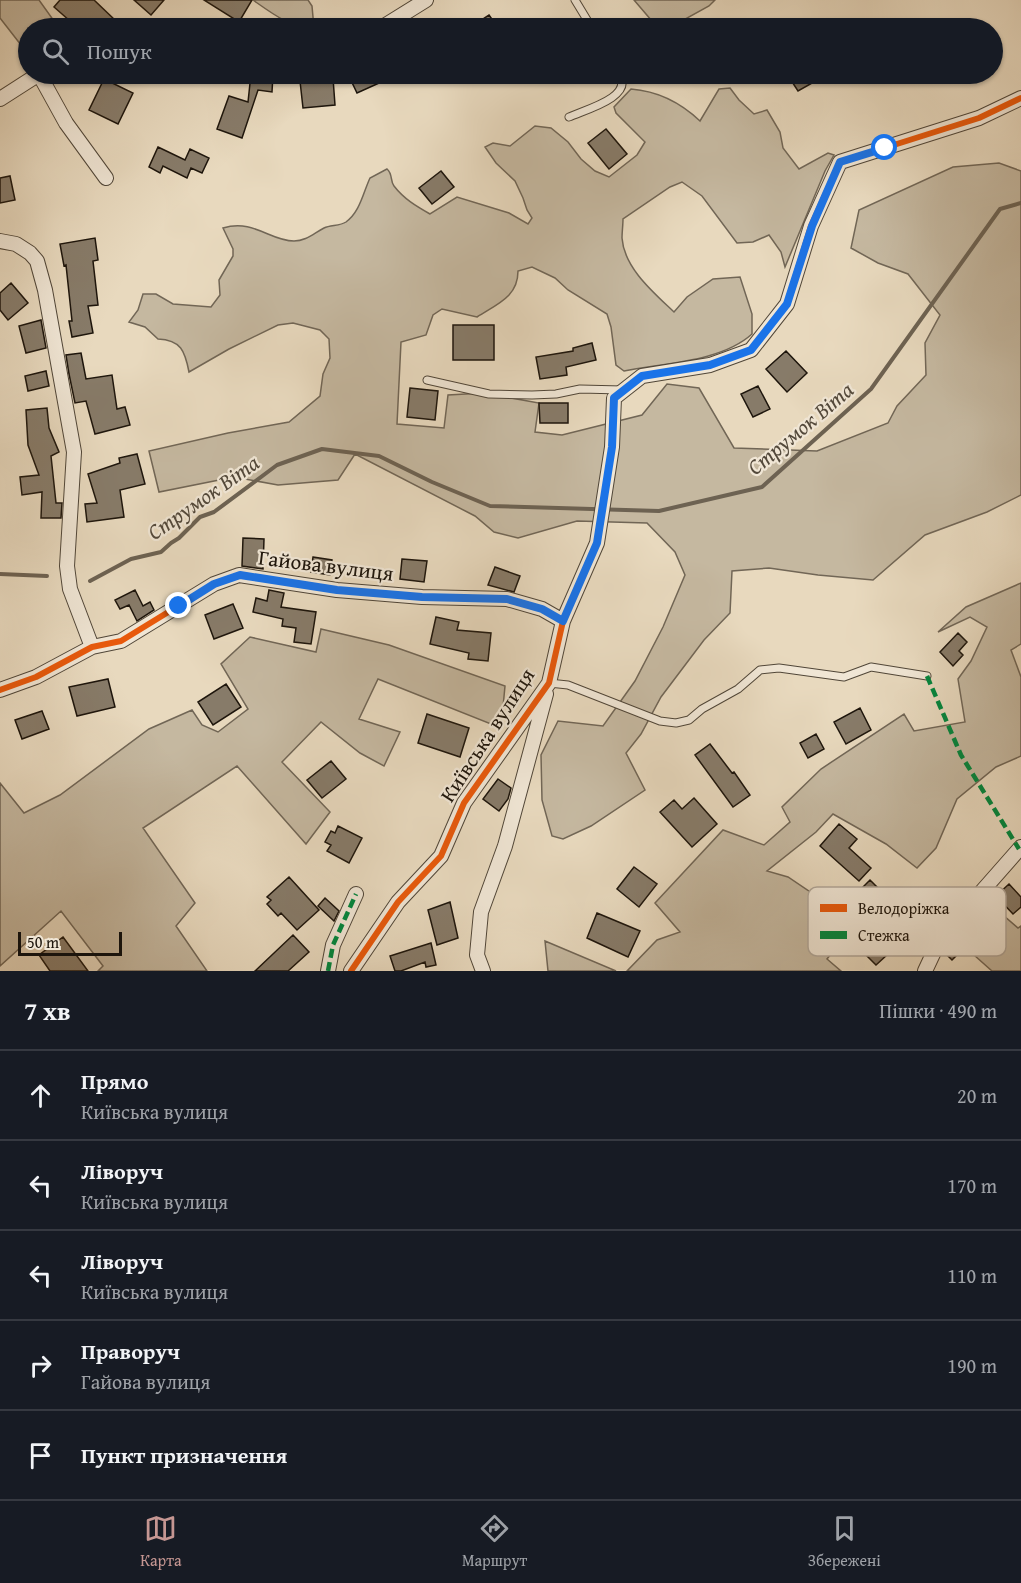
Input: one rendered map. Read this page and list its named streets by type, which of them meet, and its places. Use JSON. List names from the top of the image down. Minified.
{"streets":{"street":["Гайова вулиця","Київська вулиця"]},"crossings":[["Гайова вулиця","Київська вулиця"]],"water":["Струмок Віта"],"legend":["Велодоріжка","Стежка"],"scale_bar":"50 m","page":{"search":"Пошук","scale":"50 m","heading":["7 хв","Пішки · 490 m"],"list":[["Прямо","Київська вулиця","20 m"],["Ліворуч","Київська вулиця","170 m"],["Ліворуч","Київська вулиця","110 m"],["Праворуч","Гайова вулиця","190 m"],"Пункт призначення"],"nav":["Карта","Маршрут","Збережені"]}}
